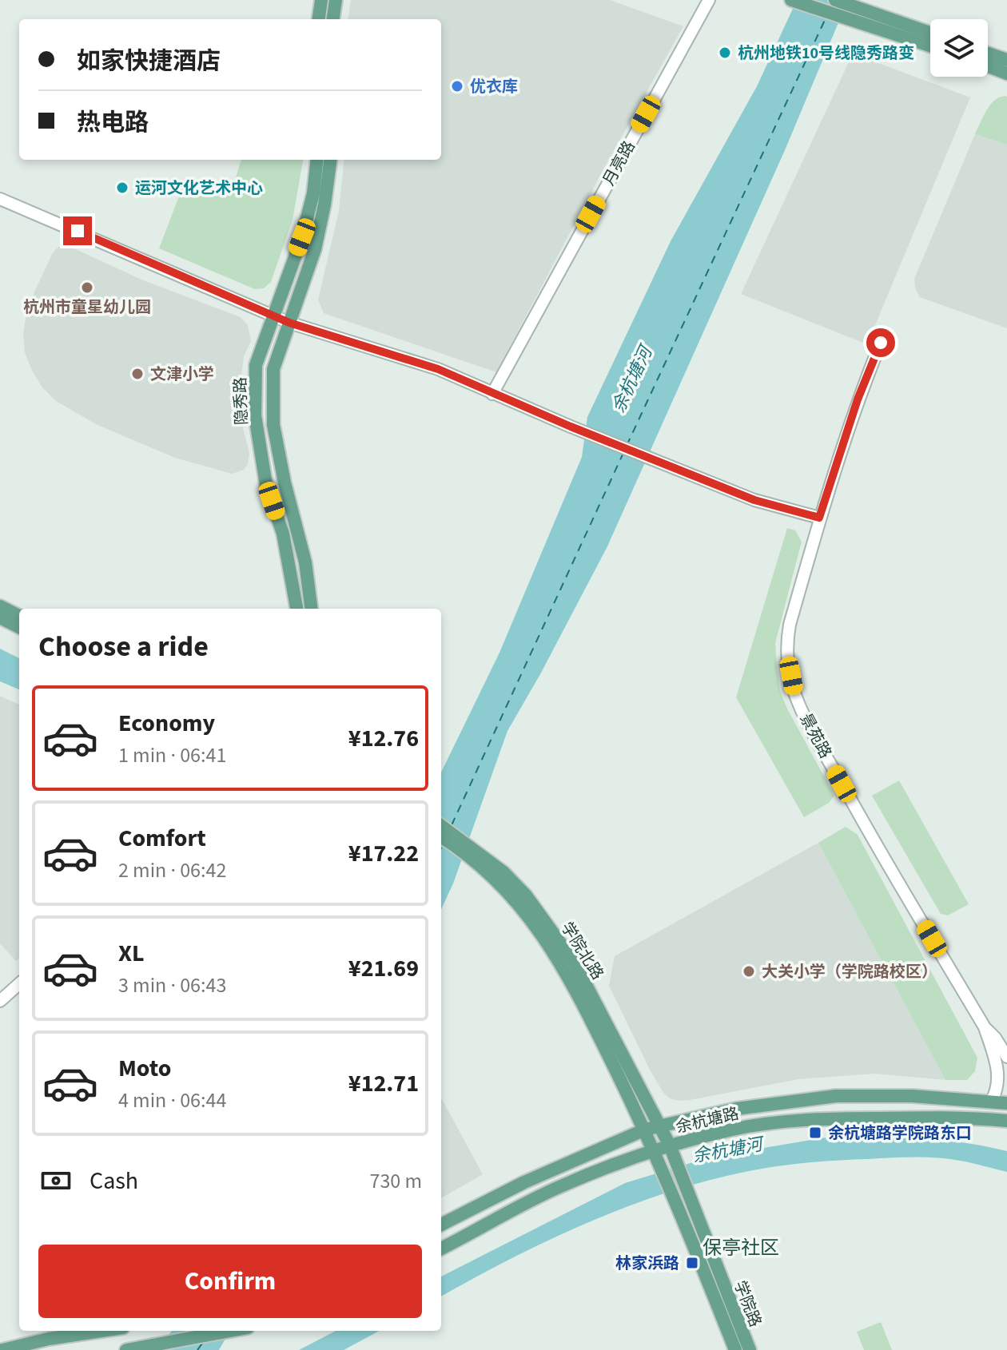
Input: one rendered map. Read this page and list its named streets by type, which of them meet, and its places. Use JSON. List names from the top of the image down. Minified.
{"streets":{"main road":["隐秀路","学院北路","余杭塘路","学院路"],"street":["月亮路","景苑路"]},"crossings":[["景苑路","余杭塘路"],["学院北路","余杭塘路"],["学院北路","学院路"],["余杭塘路","学院路"]],"districts":["保亭社区"],"water":["余杭塘河"],"places":{"other":["杭州地铁10号线隐秀路变","优衣库","运河文化艺术中心","杭州市童星幼儿园","文津小学","大关小学（学院路校区）"],"transit":["余杭塘路学院路东口","林家浜路"]},"page":{"banner":["如家快捷酒店","热电路"],"heading":"Choose a ride","list":[{"name":"Economy","note":"1 min · 06:41","value":"¥12.76"},{"name":"Comfort","note":"2 min · 06:42","value":"¥17.22"},{"name":"XL","note":"3 min · 06:43","value":"¥21.69"},{"name":"Moto","note":"4 min · 06:44","value":"¥12.71"}],"pay":["Cash","730 m"],"buttons":"Confirm"}}
